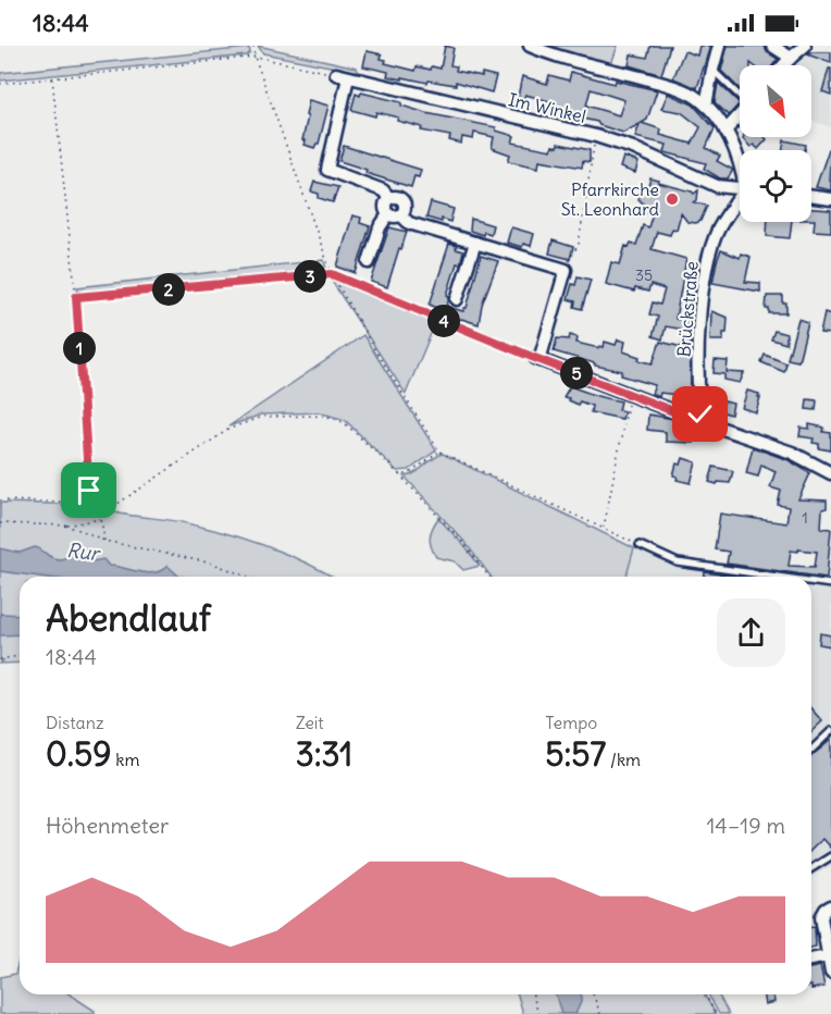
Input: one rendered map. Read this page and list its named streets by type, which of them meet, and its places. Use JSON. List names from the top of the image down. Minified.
{"streets":{"street":["Im Winkel","Brückstraße"]},"water":["Rur"],"places":["Pfarrkirche St. Leonhard"],"house_numbers":["35","1"],"north":"bottom right","page":{"status":"18:44","pins":["3","2","4","1","5"],"heading":["Abendlauf","18:44"],"stats":[["Distanz","0.59 km"],["Zeit","3:31"],["Tempo","5:57 /km"]],"chart":["Höhenmeter","14–19 m"]}}
